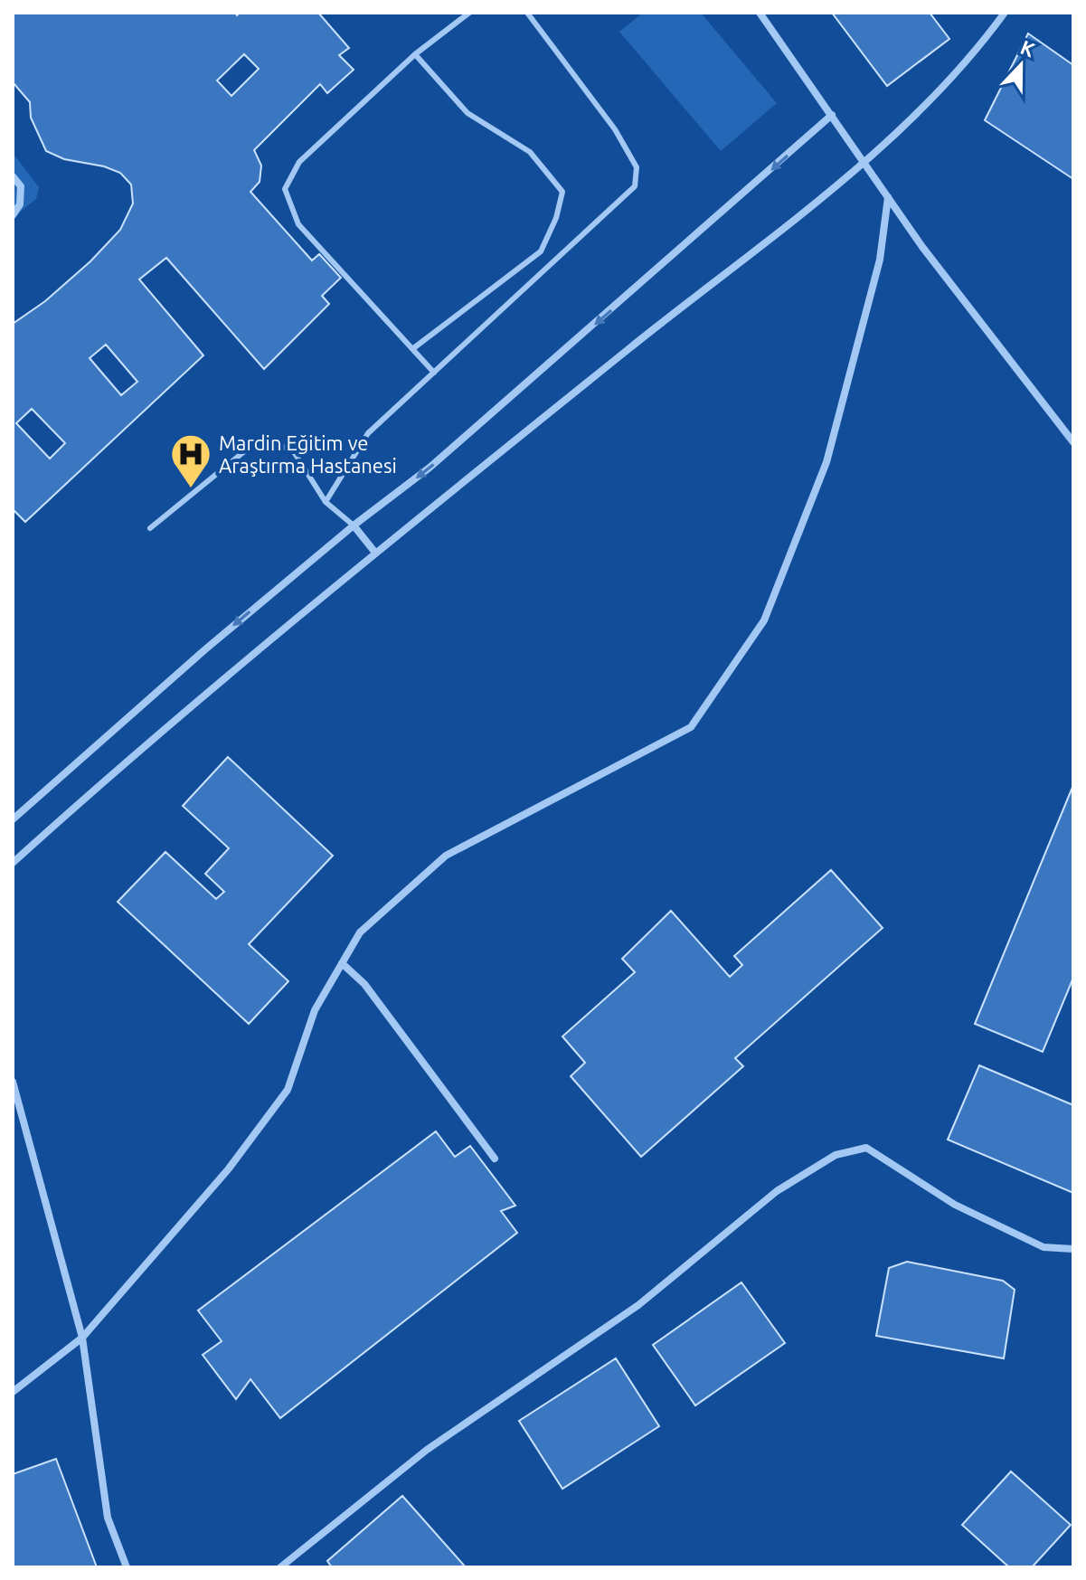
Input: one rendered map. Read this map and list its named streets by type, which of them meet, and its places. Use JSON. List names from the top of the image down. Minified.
{"places":{"hospital":["Mardin Eğitim ve Araştırma Hastanesi"]},"north":"top"}
